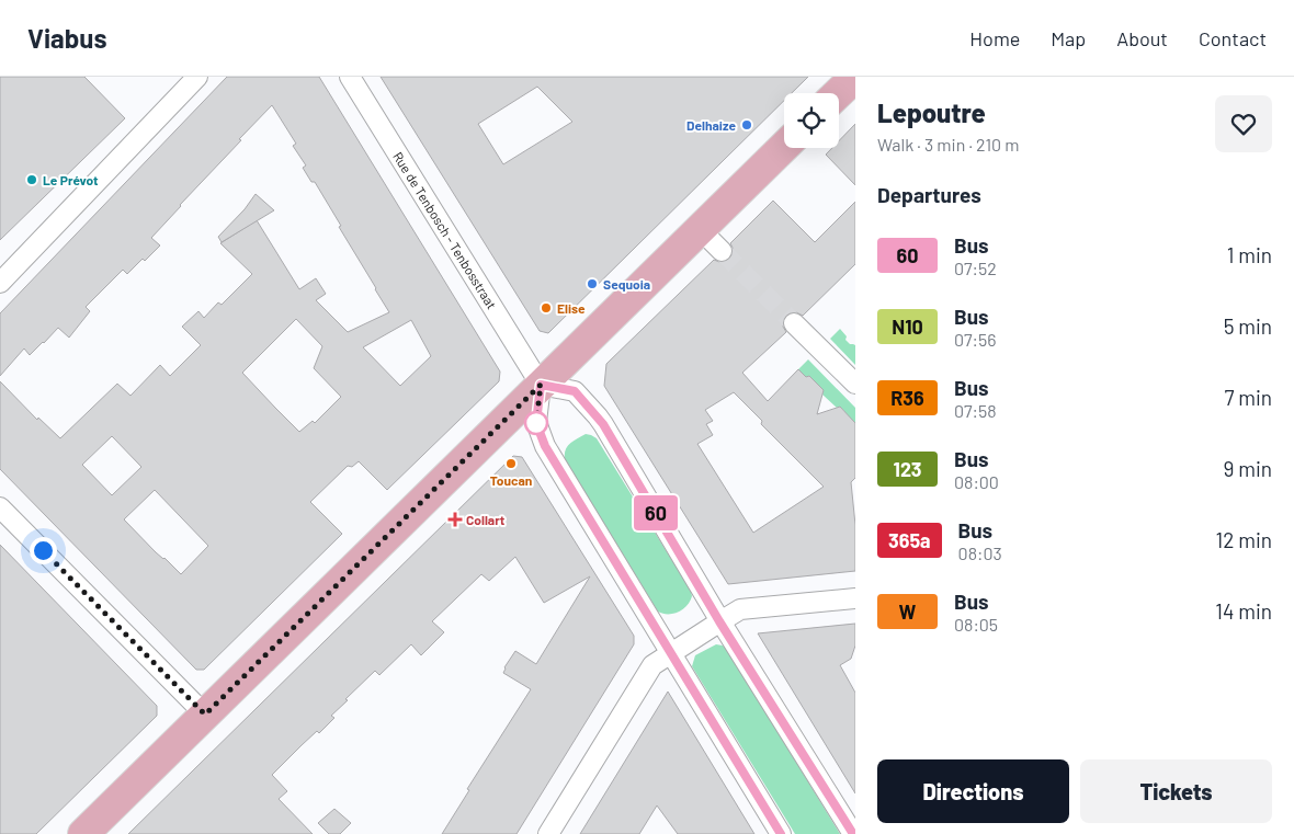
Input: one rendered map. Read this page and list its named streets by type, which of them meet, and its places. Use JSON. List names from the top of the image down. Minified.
{"streets":{"street":["Rue de Tenbosch - Tenbosstraat"]},"places":{"other":["Delhaize","Le Prévot","Sequoia","Elise","Toucan"],"health":["Collart"]},"lines":["bus line 60"],"page":{"header":"Viabus","nav":["Home","Map","About","Contact"],"on_map":"60","heading":[["Lepoutre","Walk · 3 min · 210 m"],"Departures"],"list":[{"mark":"60","name":"Bus","note":"07:52","value":"1 min"},{"mark":"N10","name":"Bus","note":"07:56","value":"5 min"},{"mark":"R36","name":"Bus","note":"07:58","value":"7 min"},{"mark":"123","name":"Bus","note":"08:00","value":"9 min"},{"mark":"365a","name":"Bus","note":"08:03","value":"12 min"},{"mark":"W","name":"Bus","note":"08:05","value":"14 min"}],"buttons":["Directions","Tickets"]}}
